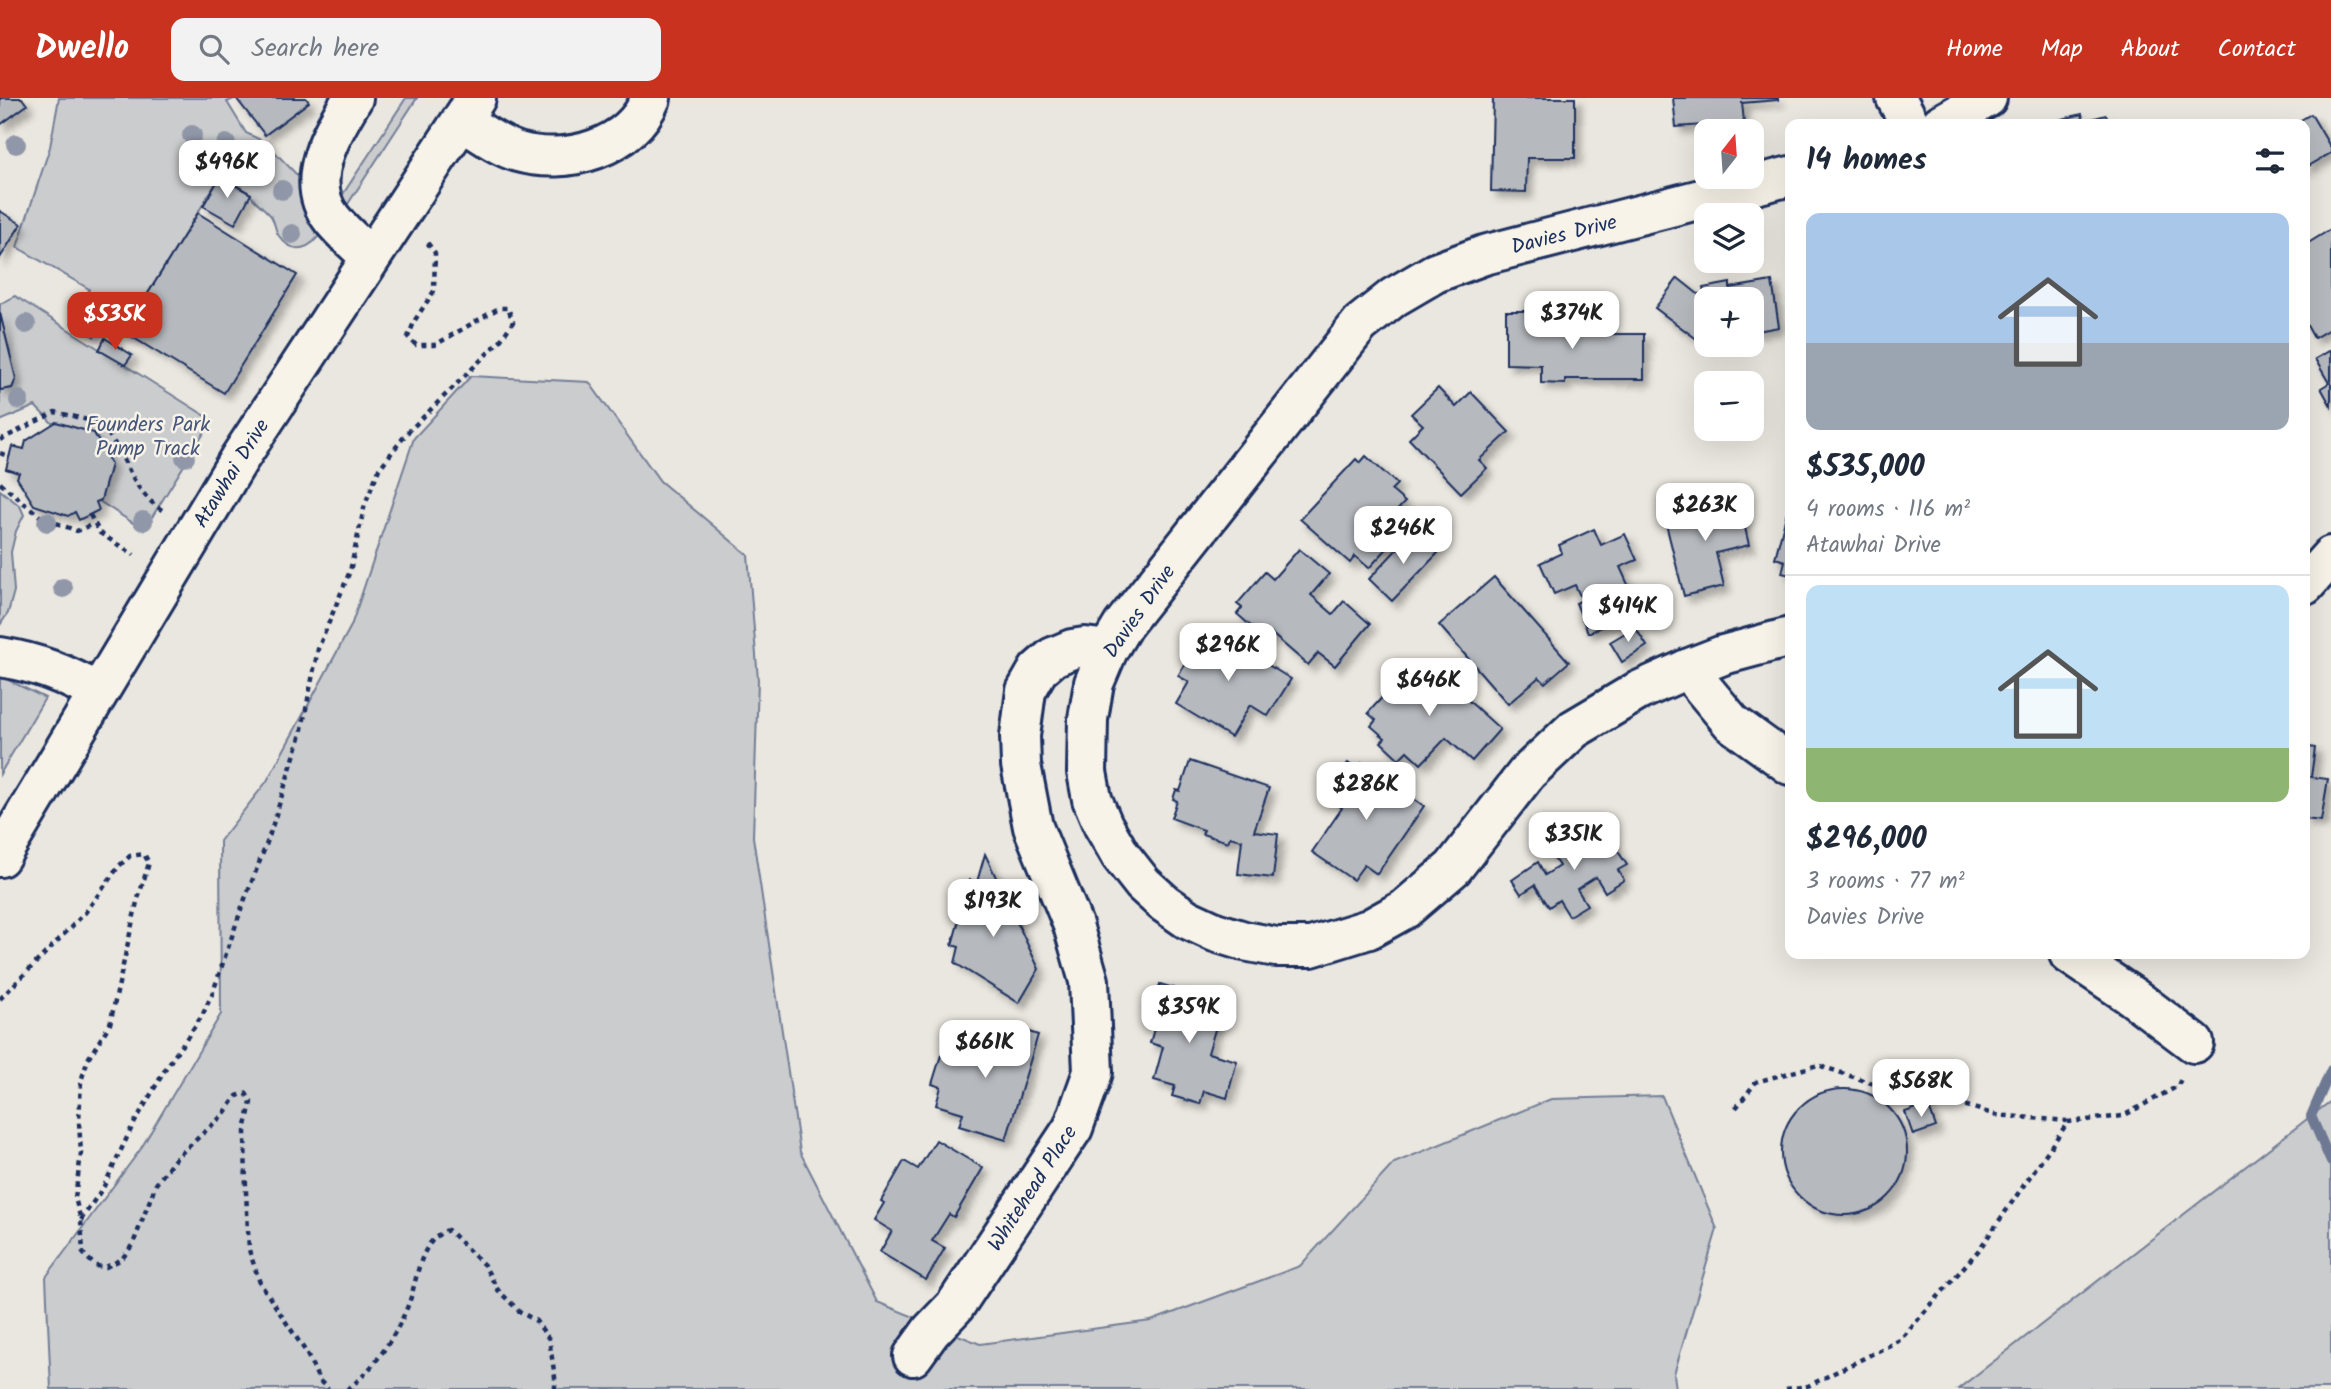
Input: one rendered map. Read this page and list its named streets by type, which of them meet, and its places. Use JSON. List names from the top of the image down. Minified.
{"streets":{"street":["Davies Drive","Atawhai Drive","Whitehead Place"]},"crossings":[["Davies Drive","Whitehead Place"]],"parks":["Founders Park Pump Track"],"north":"top","page":{"header":"Dwello","search":"Search here","nav":["Home","Map","About","Contact"],"map_buttons":["+","−"],"heading":"14 homes","price":["$496K","$374K","$535K","$263K","$246K","$414K","$296K","$646K","$286K","$351K","$193K","$359K","$661K","$568K"],"list":[{"name":"$535,000","note":"4 rooms · 116 m² · Atawhai Drive"},{"name":"$296,000","note":"3 rooms · 77 m² · Davies Drive"}]}}
